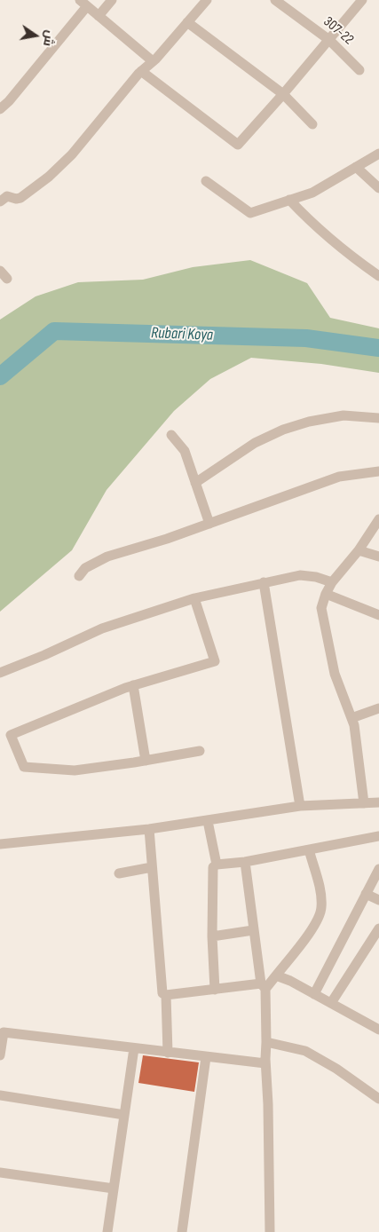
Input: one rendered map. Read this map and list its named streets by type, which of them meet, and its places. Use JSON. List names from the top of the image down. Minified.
{"streets":{"street":["307-22"]},"water":["Rubari Koya"],"north":"right"}
